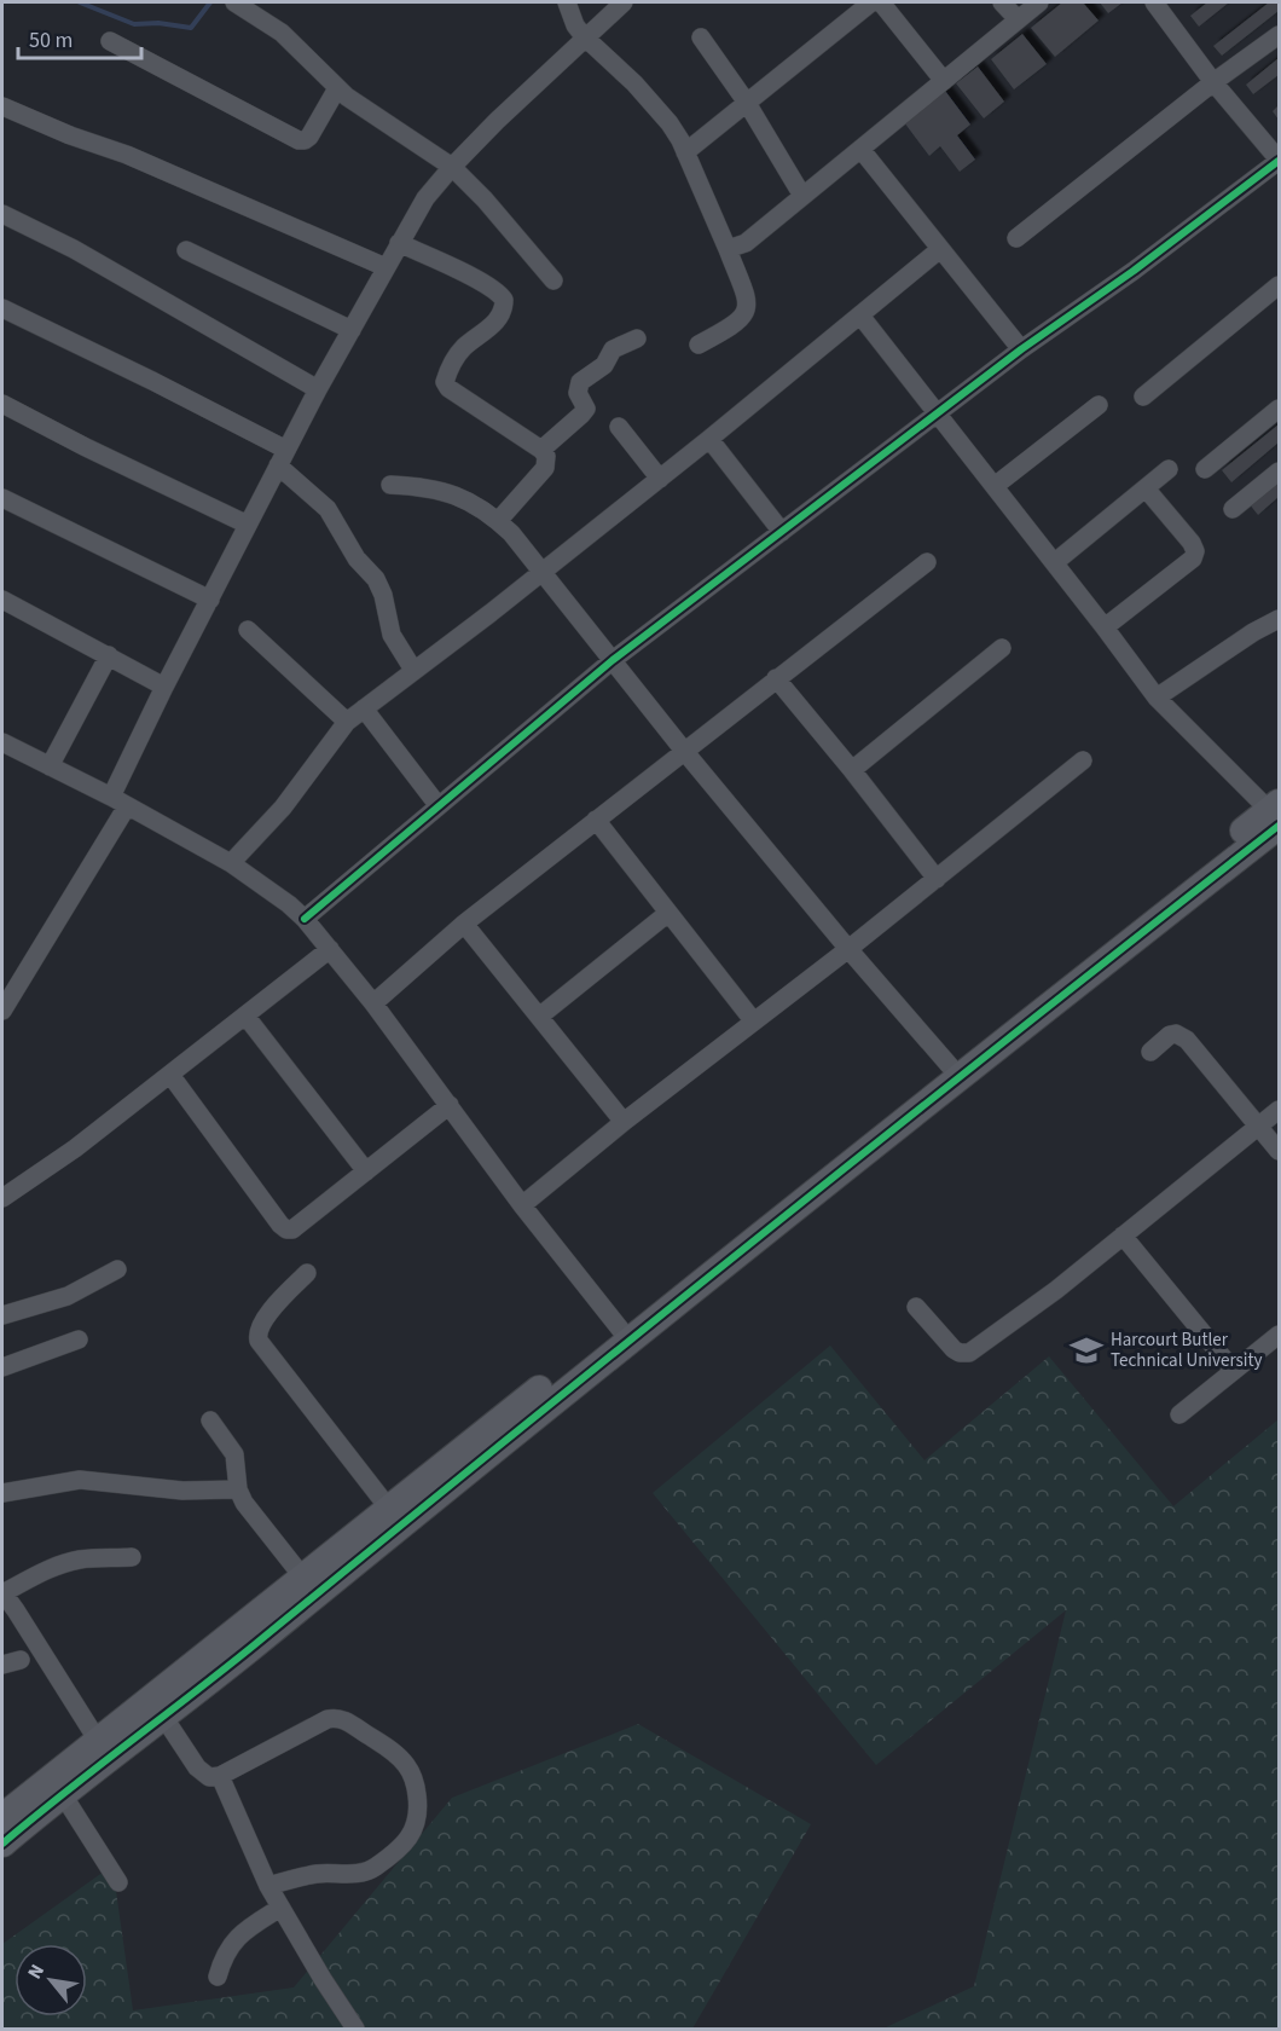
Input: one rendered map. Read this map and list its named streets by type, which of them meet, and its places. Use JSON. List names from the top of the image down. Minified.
{"places":{"school or university":["Harcourt Butler Technical University"]},"scale_bar":"50 m","north":"top left"}
